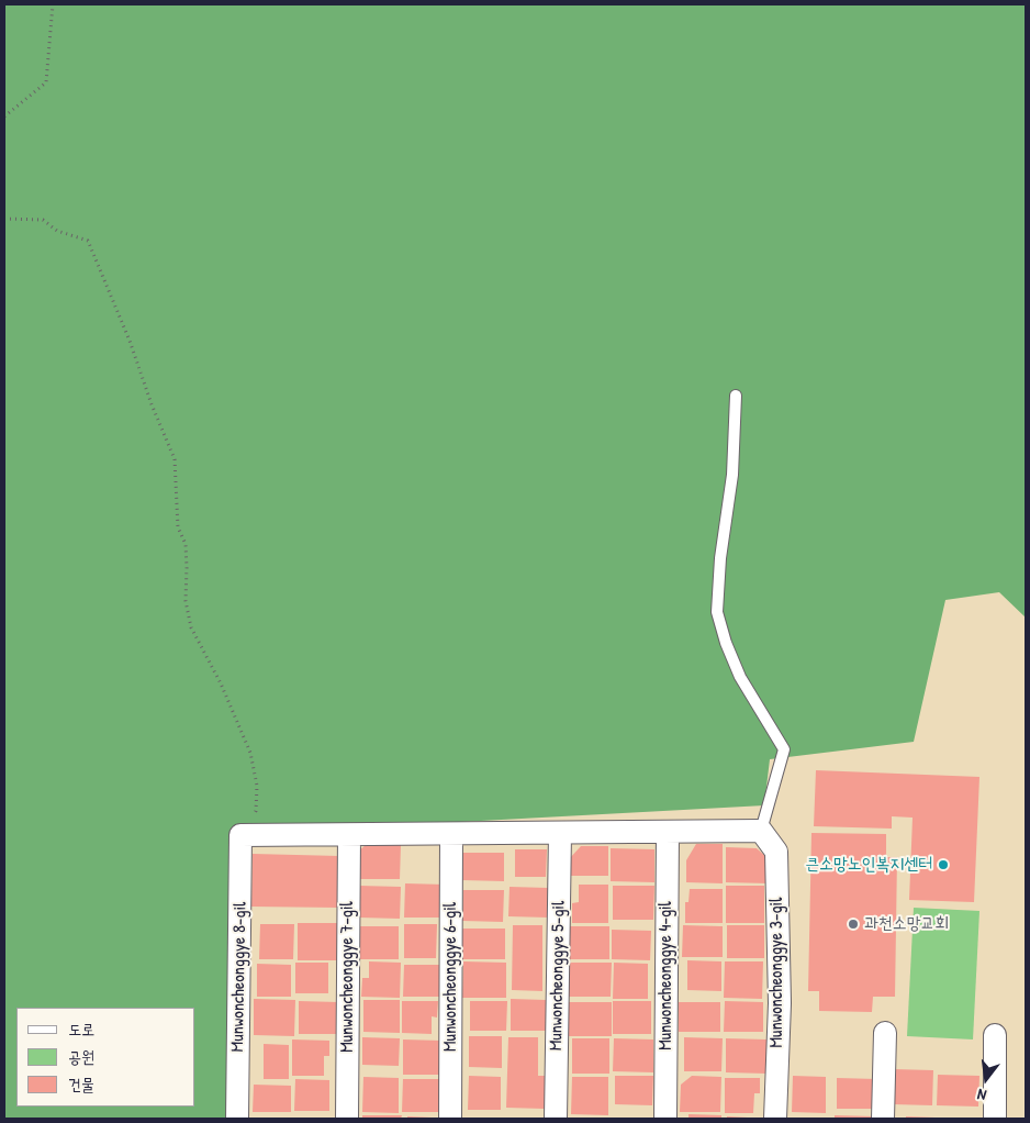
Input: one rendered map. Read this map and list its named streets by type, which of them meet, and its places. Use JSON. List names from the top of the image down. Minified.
{"streets":{"street":["Munwoncheonggye 3-gil","Munwoncheonggye 5-gil","Munwoncheonggye 4-gil","Munwoncheonggye 8-gil","Munwoncheonggye 7-gil","Munwoncheonggye 6-gil"]},"places":["큰소망노인복지센터","과천소망교회"],"legend":["도로","공원","건물"],"north":"bottom"}
